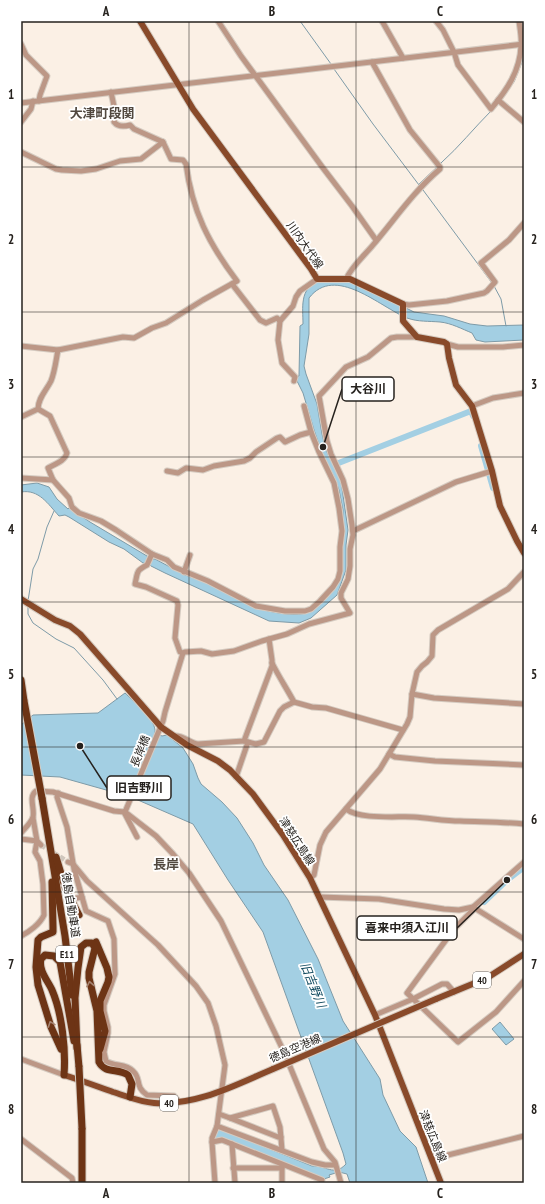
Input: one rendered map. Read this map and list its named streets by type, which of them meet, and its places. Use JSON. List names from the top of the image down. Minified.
{"streets":{"highway":["徳島自動車道","E11"],"main road":["川内大代線","津慈広島線","40","徳島空港線"],"street":["長岸橋"]},"crossings":[["長岸橋","津慈広島線"]],"districts":["大津町段関","長岸"],"water":["旧吉野川"],"places":["大谷川","旧吉野川","喜来中須入江川"],"grid":{"columns":["A","B","C"],"rows":["1","2","3","4","5","6","7","8"]}}
